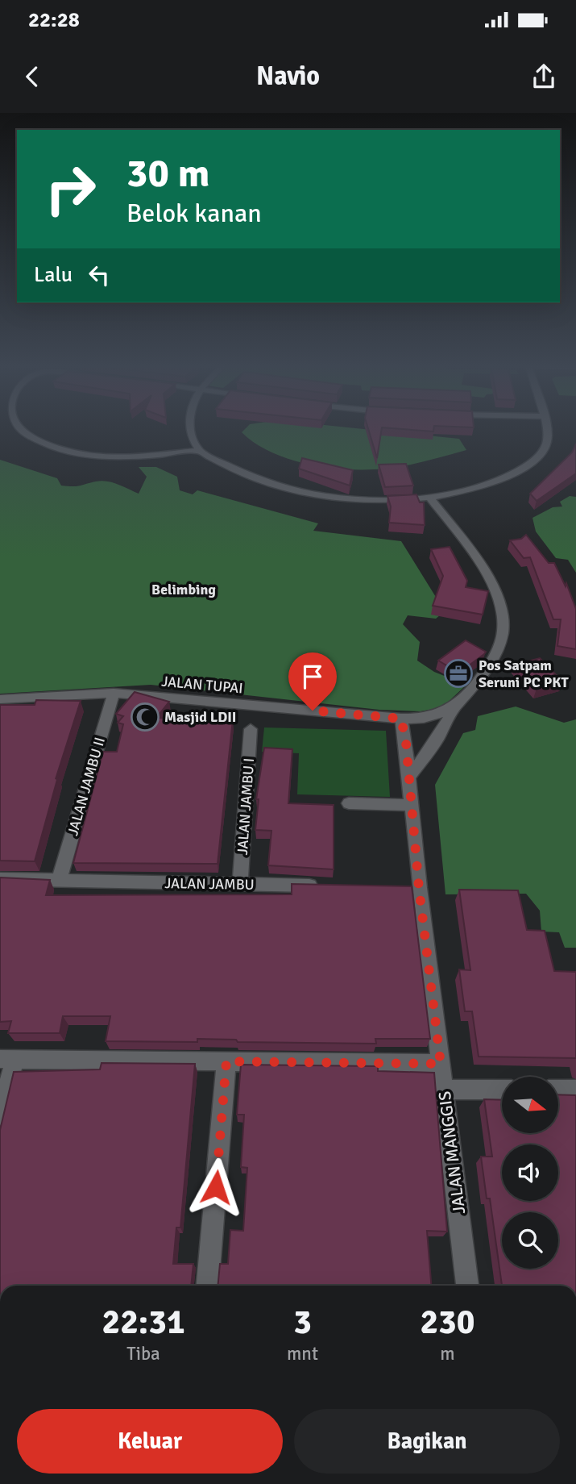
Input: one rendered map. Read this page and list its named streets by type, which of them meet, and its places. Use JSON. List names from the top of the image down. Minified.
{"streets":{"street":["JALAN TUPAI","JALAN JAMBU II","JALAN JAMBU I","JALAN JAMBU","JALAN MANGGIS"]},"crossings":[["JALAN TUPAI","JALAN JAMBU II"],["JALAN TUPAI","JALAN MANGGIS"],["JALAN JAMBU II","JALAN JAMBU"],["JALAN JAMBU I","JALAN JAMBU"]],"districts":["Belimbing"],"places":{"office":["Pos Satpam Seruni PC PKT"],"mosque":["Masjid LDII"]},"north":"right","page":{"status":"22:28","header":"Navio","turn":["30 m","Belok kanan"],"then":"Lalu","eta":["22:31","Tiba","3","mnt","230","m"],"buttons":["Keluar","Bagikan"]}}
